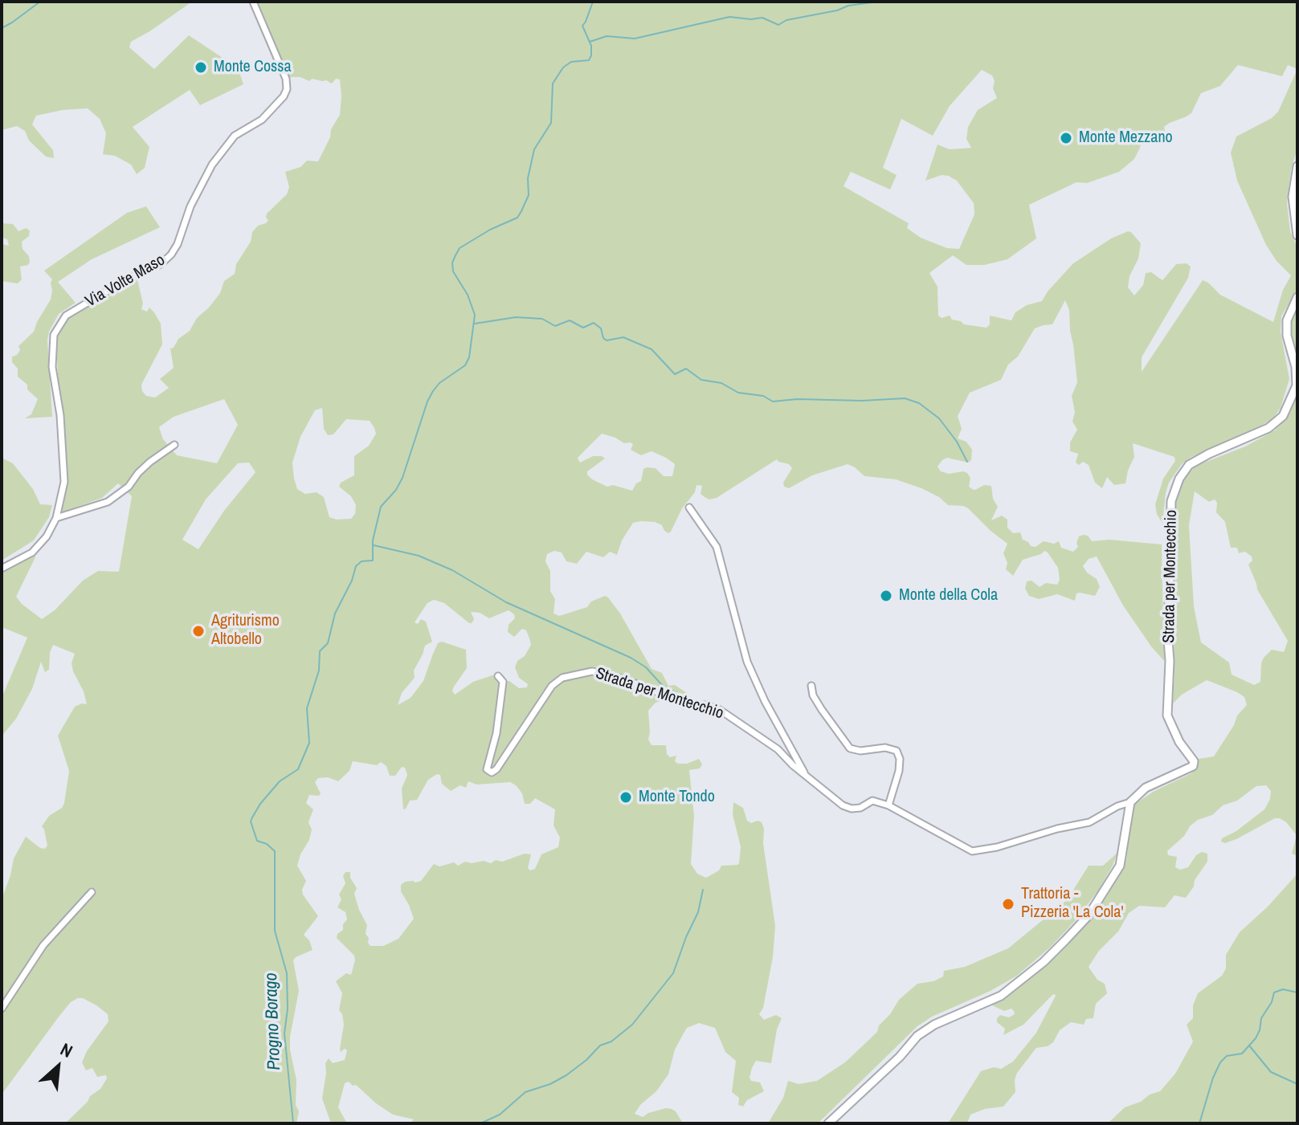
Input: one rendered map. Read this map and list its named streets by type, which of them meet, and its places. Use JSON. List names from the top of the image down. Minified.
{"streets":{"street":["Via Volte Maso","Strada per Montecchio"]},"water":["Progno Borago"],"places":["Monte Cossa","Monte Mezzano","Monte della Cola","Agriturismo Altobello","Monte Tondo","Trattoria - Pizzeria 'La Cola'"],"north":"top right"}
